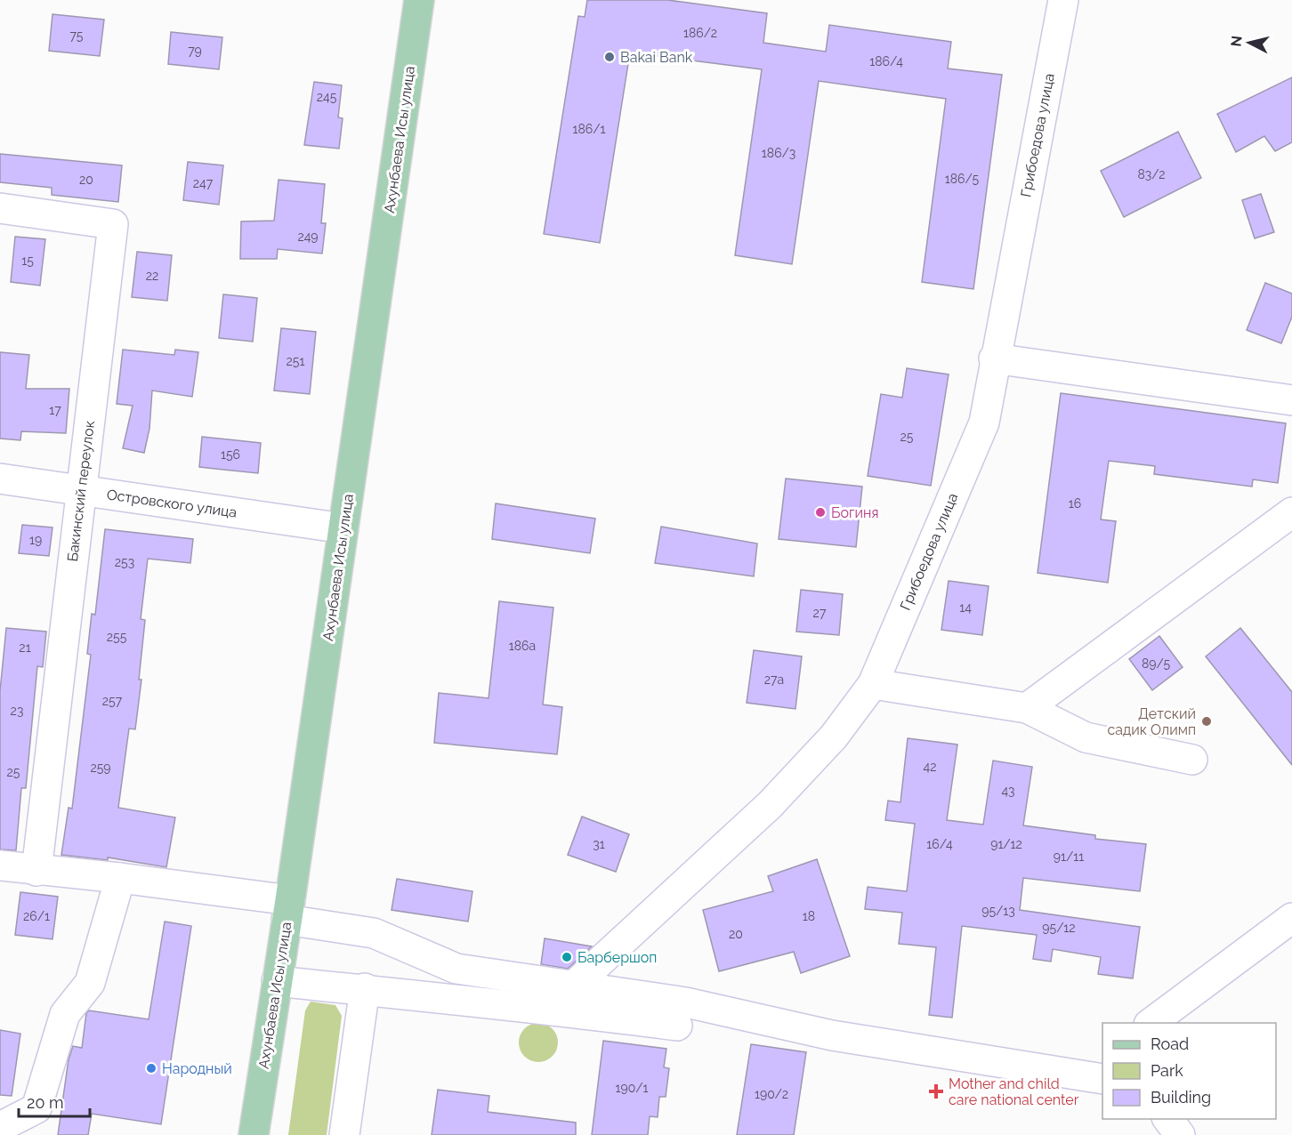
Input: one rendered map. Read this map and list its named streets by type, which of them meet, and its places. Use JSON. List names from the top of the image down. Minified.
{"streets":{"main road":["Ахунбаева Исы улица"],"street":["Грибоедова улица","Бакинский переулок","Островского улица"]},"crossings":[["Ахунбаева Исы улица","Островского улица"],["Бакинский переулок","Островского улица"]],"places":{"other":["Bakai Bank","Богиня","Детский садик Олимп","Барбершоп","Народный"],"health":["Mother and child care national center"]},"house_numbers":["186/2","75","79","186/4","245","186/1","186/3","83/2","186/5","20","247","249","15","22","251","17","25","156","16","19","253","14","27","255","186а","21","89/5","27а","257","23","42","259","25","43","31","16/4","91/12","91/11","95/13","26/1","18","95/12","20","190/1","190/2"],"legend":["Road","Park","Building"],"scale_bar":"20 m","north":"left"}
